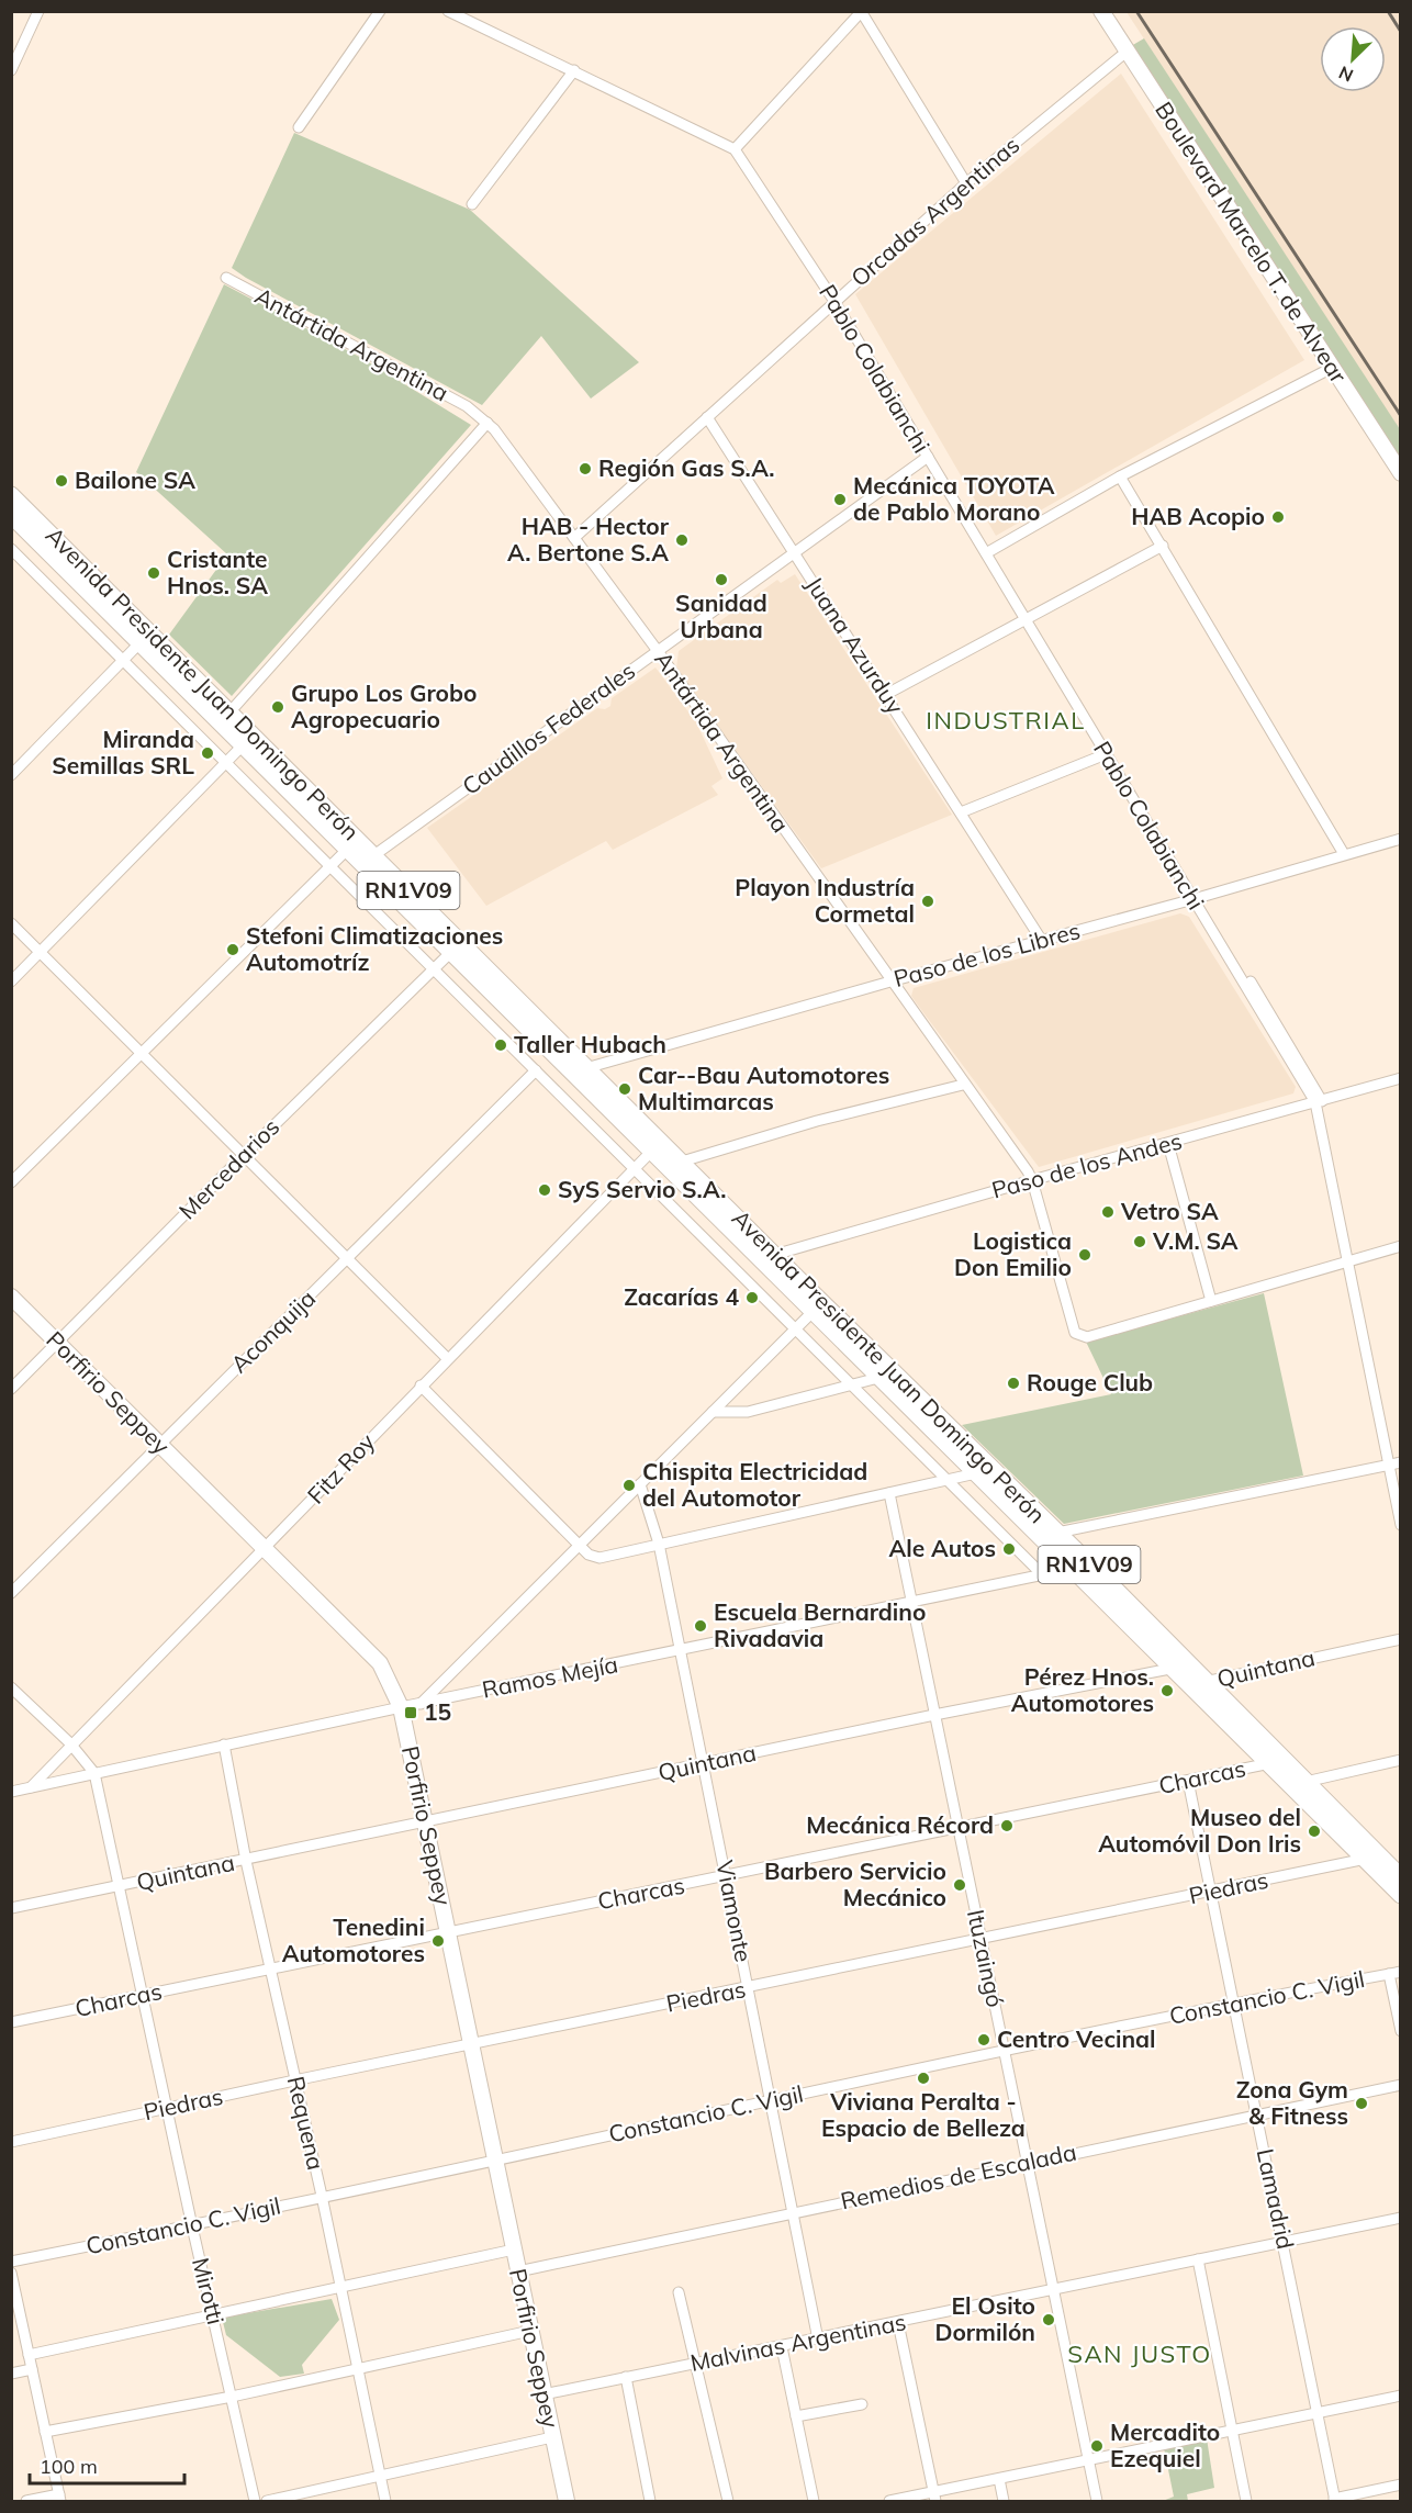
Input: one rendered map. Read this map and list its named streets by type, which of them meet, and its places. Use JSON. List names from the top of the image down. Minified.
{"streets":{"main road":["Boulevard Marcelo T. de Alvear","Avenida Presidente Juan Domingo Perón","RN1V09","Porfirio Seppey"],"street":["Orcadas Argentinas","Antártida Argentina","Pablo Colabianchi","Juana Azurduy","Caudillos Federales","Paso de los Libres","Paso de los Andes","Mercedarios","Aconquija","Fitz Roy","Quintana","Ramos Mejía","Charcas","Piedras","Viamonte","Ituzaingó","Constancio C. Vigil","Requena","Remedios de Escalada","Lamadrid","Mirotti","Malvinas Argentinas"]},"crossings":[["Orcadas Argentinas","Boulevard Marcelo T. de Alvear"],["Orcadas Argentinas","Antártida Argentina"],["Orcadas Argentinas","Pablo Colabianchi"],["Orcadas Argentinas","Juana Azurduy"],["Antártida Argentina","Caudillos Federales"],["Antártida Argentina","Paso de los Libres"],["Antártida Argentina","Paso de los Andes"],["Pablo Colabianchi","Caudillos Federales"],["Pablo Colabianchi","Paso de los Libres"],["Pablo Colabianchi","Paso de los Andes"],["Juana Azurduy","Caudillos Federales"],["Juana Azurduy","Paso de los Libres"],["Avenida Presidente Juan Domingo Perón","Caudillos Federales"],["Avenida Presidente Juan Domingo Perón","Paso de los Libres"],["Avenida Presidente Juan Domingo Perón","Paso de los Andes"],["Avenida Presidente Juan Domingo Perón","Mercedarios"],["Avenida Presidente Juan Domingo Perón","Aconquija"],["Avenida Presidente Juan Domingo Perón","Fitz Roy"],["Avenida Presidente Juan Domingo Perón","Quintana"],["Avenida Presidente Juan Domingo Perón","Ramos Mejía"],["Avenida Presidente Juan Domingo Perón","Charcas"],["Avenida Presidente Juan Domingo Perón","Piedras"],["Mercedarios","Porfirio Seppey"],["Aconquija","Porfirio Seppey"],["Porfirio Seppey","Fitz Roy"],["Porfirio Seppey","Quintana"],["Porfirio Seppey","Ramos Mejía"],["Porfirio Seppey","Charcas"],["Porfirio Seppey","Piedras"],["Porfirio Seppey","Constancio C. Vigil"],["Porfirio Seppey","Remedios de Escalada"],["Porfirio Seppey","Malvinas Argentinas"],["Fitz Roy","Ramos Mejía"],["Quintana","Viamonte"],["Quintana","Ituzaingó"],["Quintana","Requena"],["Quintana","Mirotti"],["Ramos Mejía","Viamonte"],["Ramos Mejía","Ituzaingó"],["Ramos Mejía","Requena"],["Ramos Mejía","Mirotti"],["Charcas","Viamonte"],["Charcas","Ituzaingó"],["Charcas","Requena"],["Charcas","Lamadrid"],["Charcas","Mirotti"],["Piedras","Viamonte"],["Piedras","Ituzaingó"],["Piedras","Requena"],["Piedras","Lamadrid"],["Piedras","Mirotti"],["Viamonte","Constancio C. Vigil"],["Viamonte","Remedios de Escalada"],["Viamonte","Malvinas Argentinas"],["Ituzaingó","Constancio C. Vigil"],["Ituzaingó","Remedios de Escalada"],["Ituzaingó","Malvinas Argentinas"],["Constancio C. Vigil","Requena"],["Constancio C. Vigil","Lamadrid"],["Constancio C. Vigil","Mirotti"],["Remedios de Escalada","Lamadrid"],["Lamadrid","Malvinas Argentinas"]],"districts":["INDUSTRIAL","SAN JUSTO"],"places":{"other":["Región Gas S.A.","Bailone SA","Mecánica TOYOTA de Pablo Morano","HAB Acopio","HAB - Hector A. Bertone S.A","Cristante Hnos. SA","Sanidad Urbana","Grupo Los Grobo Agropecuario","Miranda Semillas SRL","Playon Industría Cormetal","Stefoni Climatizaciones Automotríz","Taller Hubach","Car--Bau Automotores Multimarcas","SyS Servio S.A.","Vetro SA","V.M. SA","Logistica Don Emilio","Zacarías 4","Rouge Club","Chispita Electricidad del Automotor","Ale Autos","Escuela Bernardino Rivadavia","Pérez Hnos. Automotores","Mecánica Récord","Museo del Automóvil Don Iris","Barbero Servicio Mecánico","Tenedini Automotores","Centro Vecinal","Viviana Peralta - Espacio de Belleza","Zona Gym & Fitness","El Osito Dormilón","Mercadito Ezequiel"],"transit":["15"]},"scale_bar":"100 m","north":"bottom left"}
